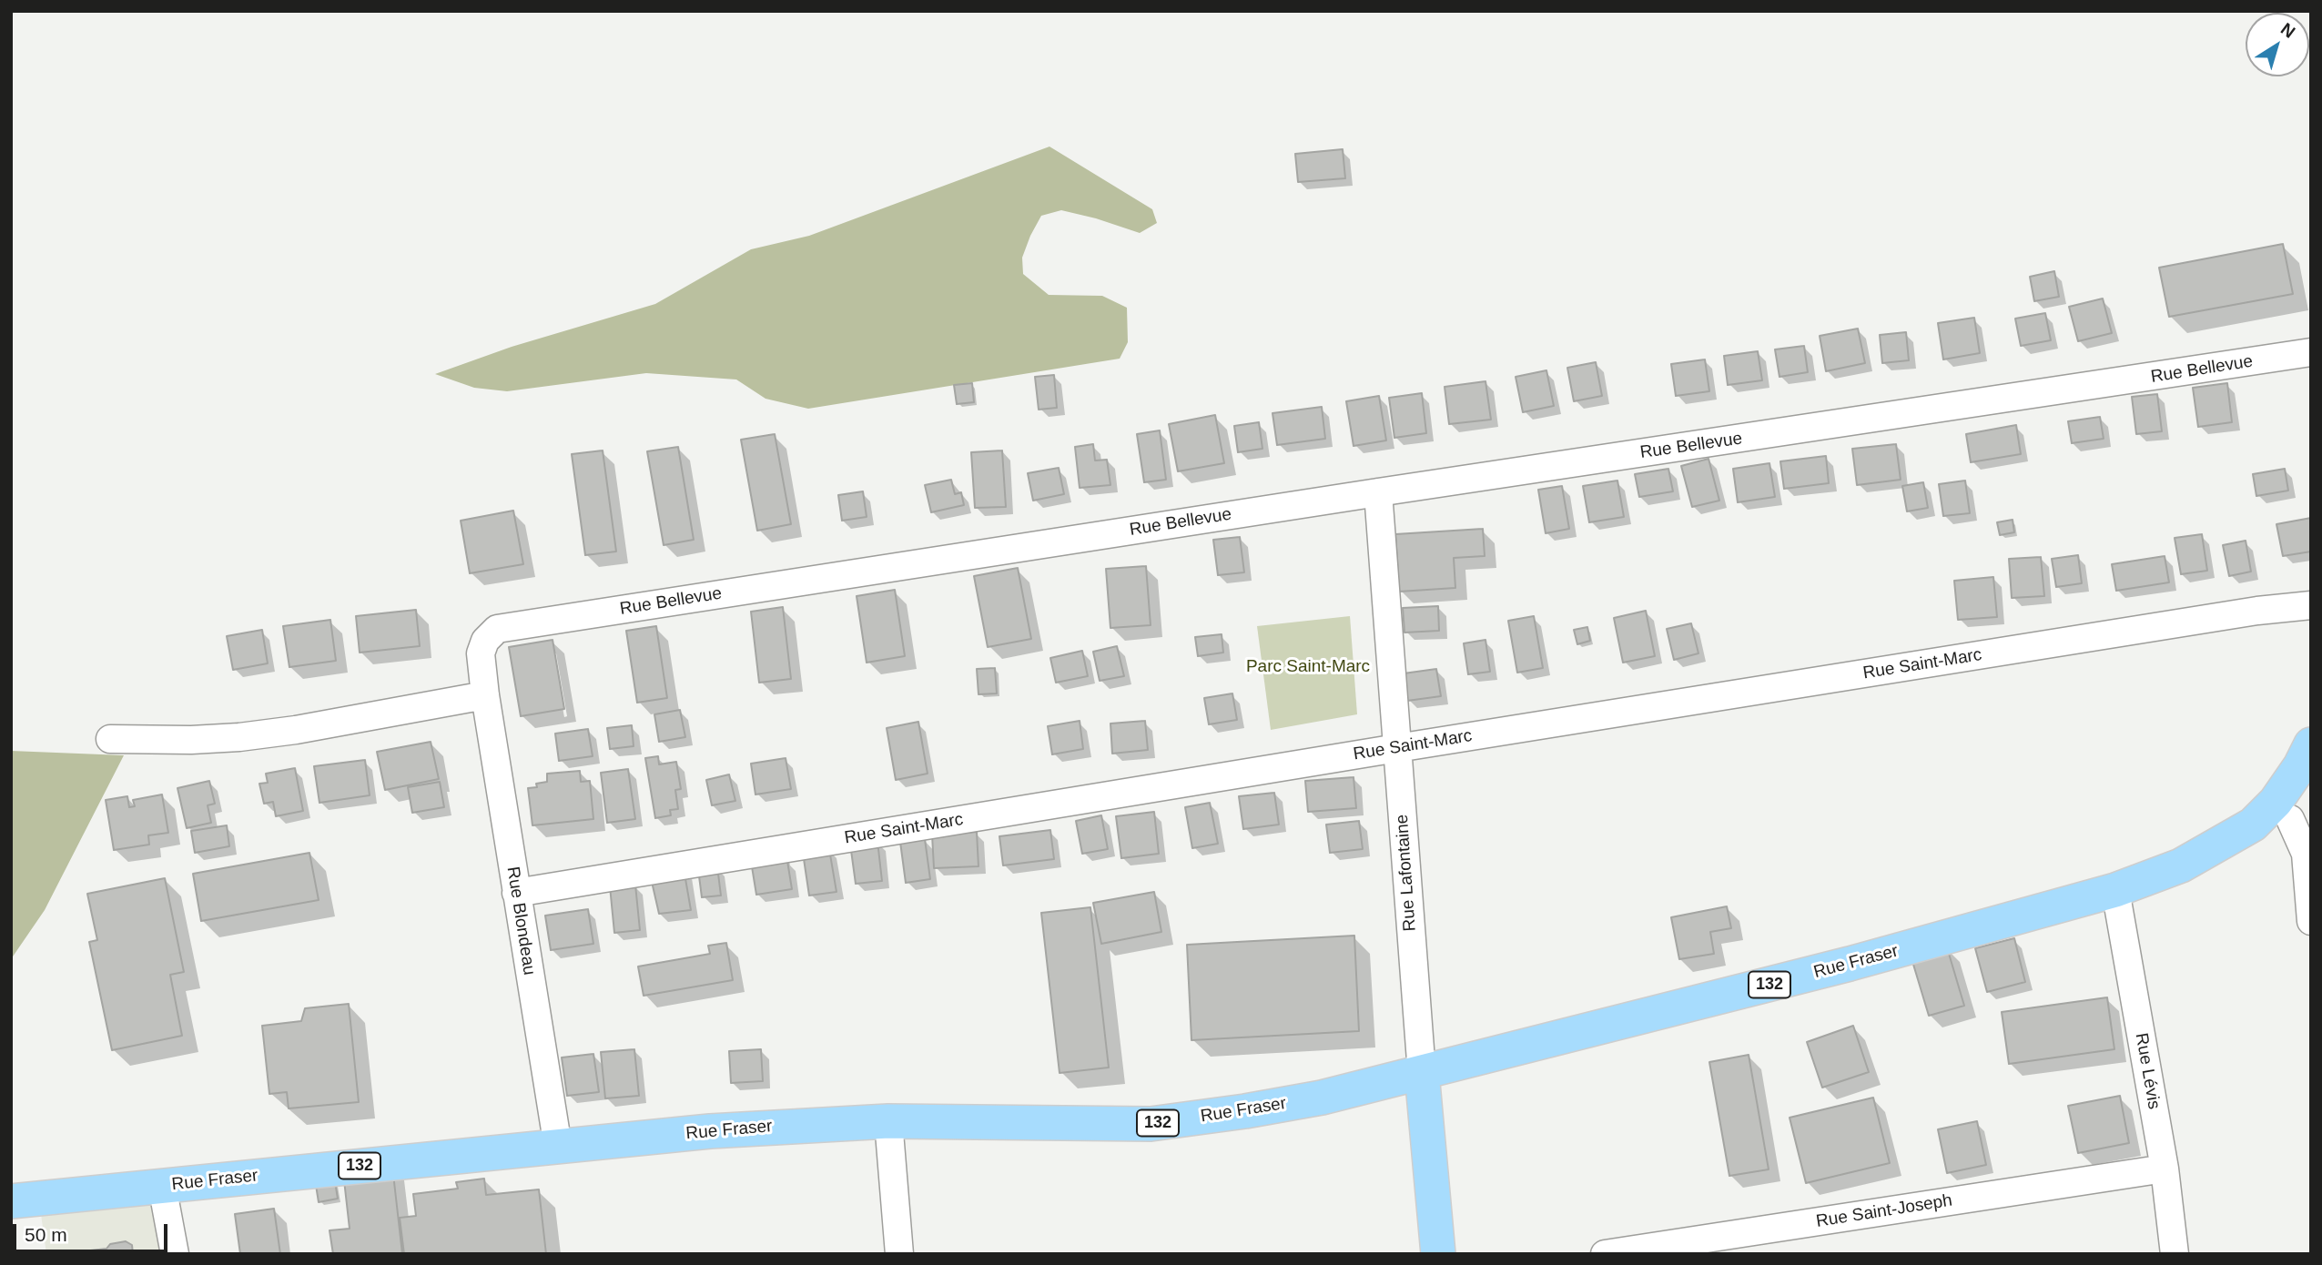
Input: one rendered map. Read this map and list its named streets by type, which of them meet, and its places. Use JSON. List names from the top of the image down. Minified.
{"streets":{"main road":["Rue Lafontaine","Rue Fraser","132"],"street":["Rue Bellevue","Rue Saint-Marc","Rue Blondeau","Rue Lévis","Rue Saint-Joseph"]},"crossings":[["Rue Bellevue","Rue Lafontaine"],["Rue Bellevue","Rue Blondeau"],["Rue Saint-Marc","Rue Lafontaine"],["Rue Saint-Marc","Rue Blondeau"],["Rue Lafontaine","Rue Fraser"],["Rue Blondeau","Rue Fraser"],["Rue Fraser","132"],["Rue Fraser","Rue Lévis"],["Rue Lévis","Rue Saint-Joseph"]],"parks":["Parc Saint-Marc"],"scale_bar":"50 m","north":"top right"}
